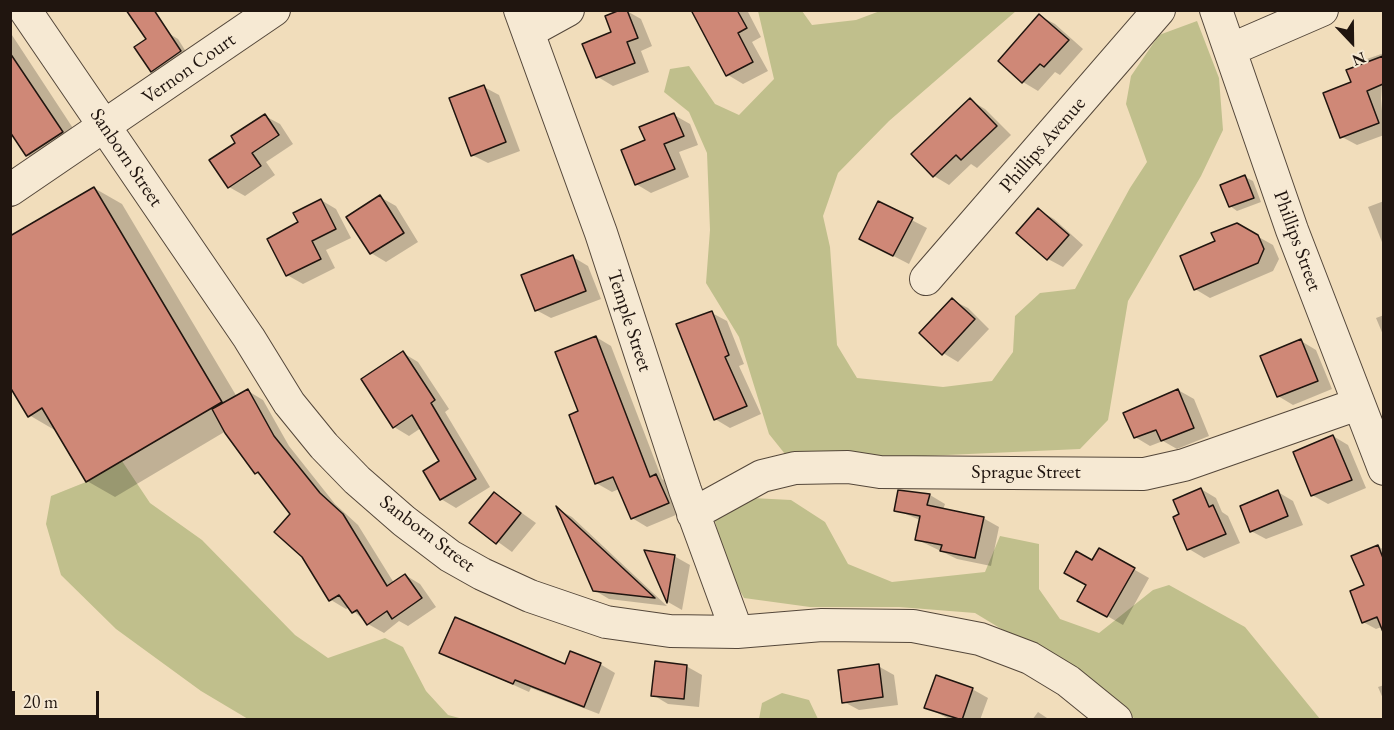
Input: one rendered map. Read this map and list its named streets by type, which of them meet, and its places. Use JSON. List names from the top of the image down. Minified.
{"streets":{"street":["Vernon Court","Phillips Avenue","Sanborn Street","Phillips Street","Temple Street","Sprague Street"]},"crossings":[["Vernon Court","Sanborn Street"],["Sanborn Street","Temple Street"],["Phillips Street","Sprague Street"],["Temple Street","Sprague Street"]],"scale_bar":"20 m","north":"bottom"}
